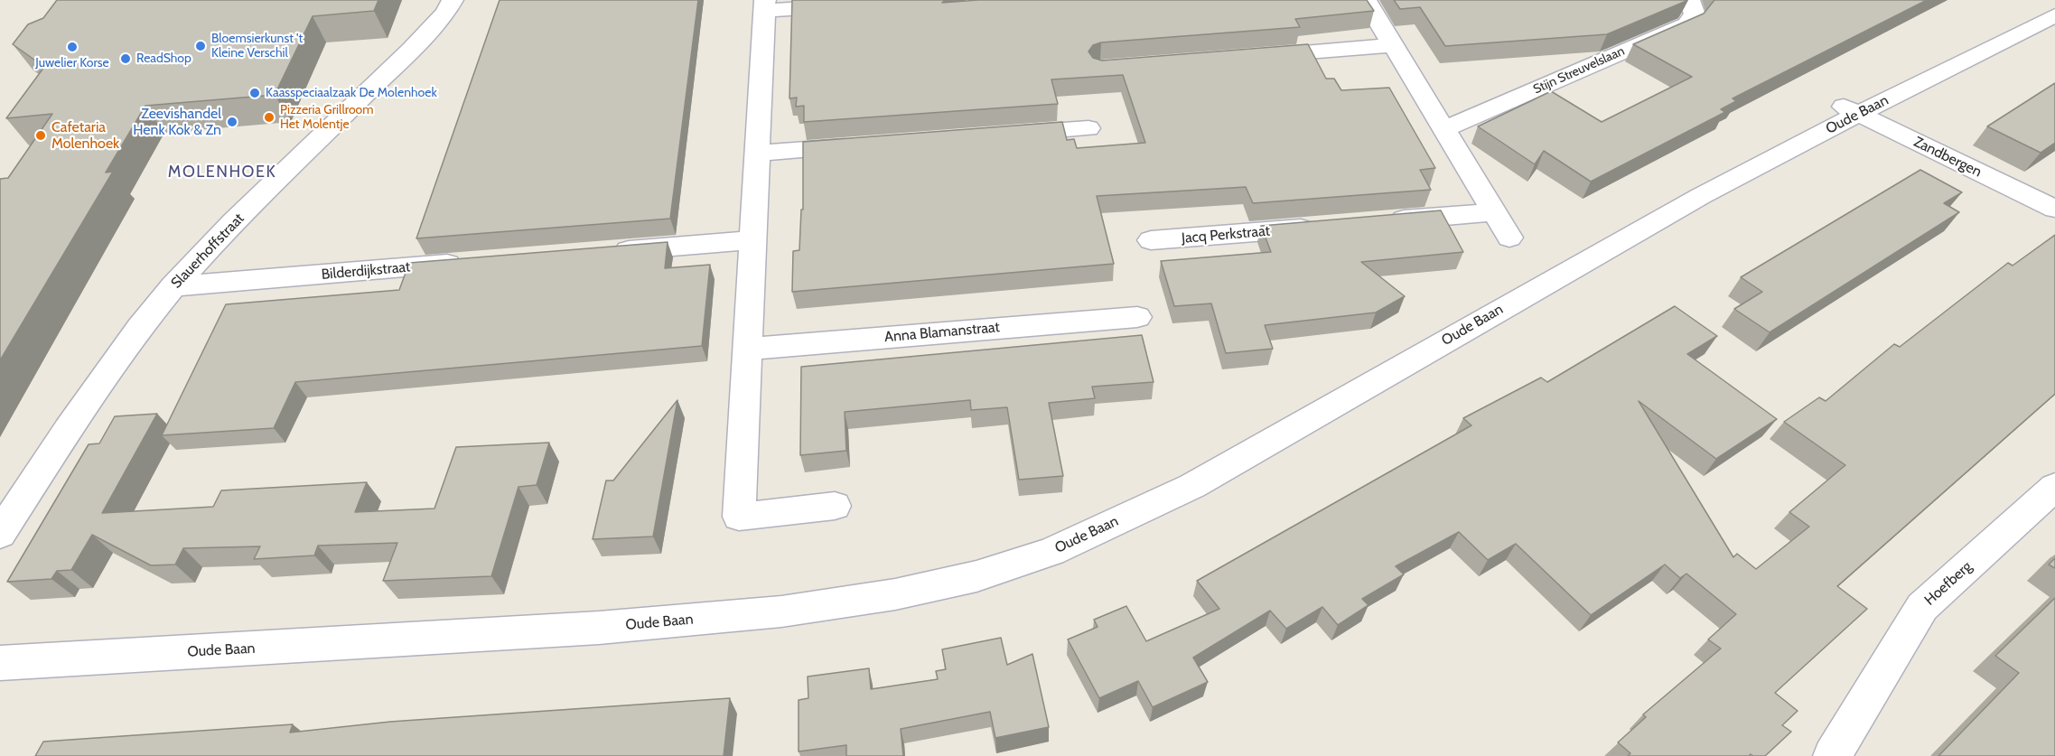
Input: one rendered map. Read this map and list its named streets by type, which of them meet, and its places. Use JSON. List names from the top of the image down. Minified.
{"streets":{"street":["Stijn Streuvelslaan","Oude Baan","Zandbergen","Jacq Perkstraat","Slauerhoffstraat","Bilderdijkstraat","Anna Blamanstraat","Hoefberg"]},"crossings":[["Oude Baan","Zandbergen"],["Slauerhoffstraat","Bilderdijkstraat"]],"districts":["MOLENHOEK"],"places":["Bloemsierkunst 't Kleine Verschil","Juwelier Korse","ReadShop","Kaasspeciaalzaak De Molenhoek","Pizzeria Grillroom Het Molentje","Zeevishandel Henk Kok & Zn","Cafetaria Molenhoek"]}
